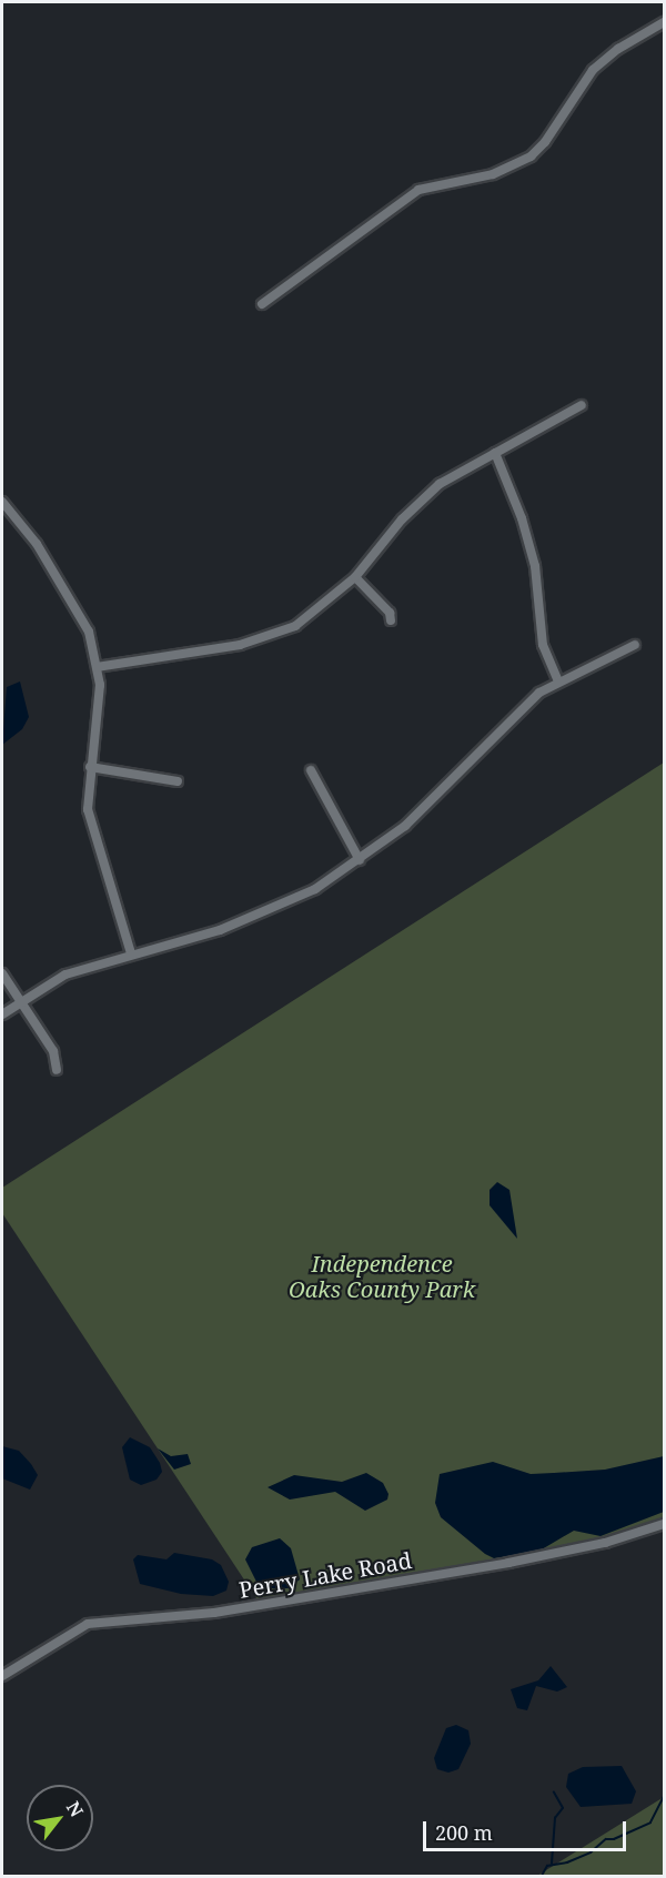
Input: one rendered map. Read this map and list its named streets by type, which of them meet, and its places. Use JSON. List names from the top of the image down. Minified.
{"streets":{"street":["Perry Lake Road"]},"parks":["Independence Oaks County Park"],"scale_bar":"200 m","north":"top right"}
